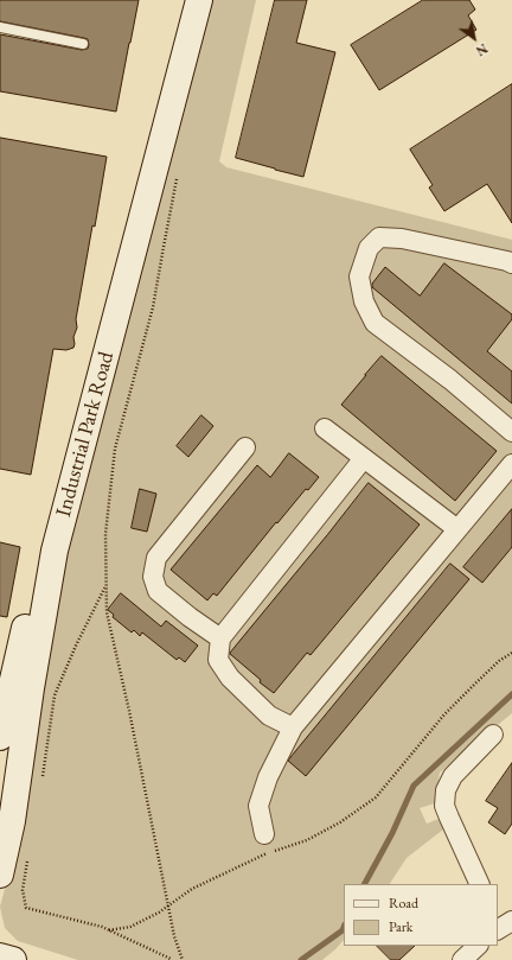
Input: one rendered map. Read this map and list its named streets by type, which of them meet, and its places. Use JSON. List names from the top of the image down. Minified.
{"streets":{"street":["Industrial Park Road"]},"legend":["Road","Park"],"north":"bottom right"}
